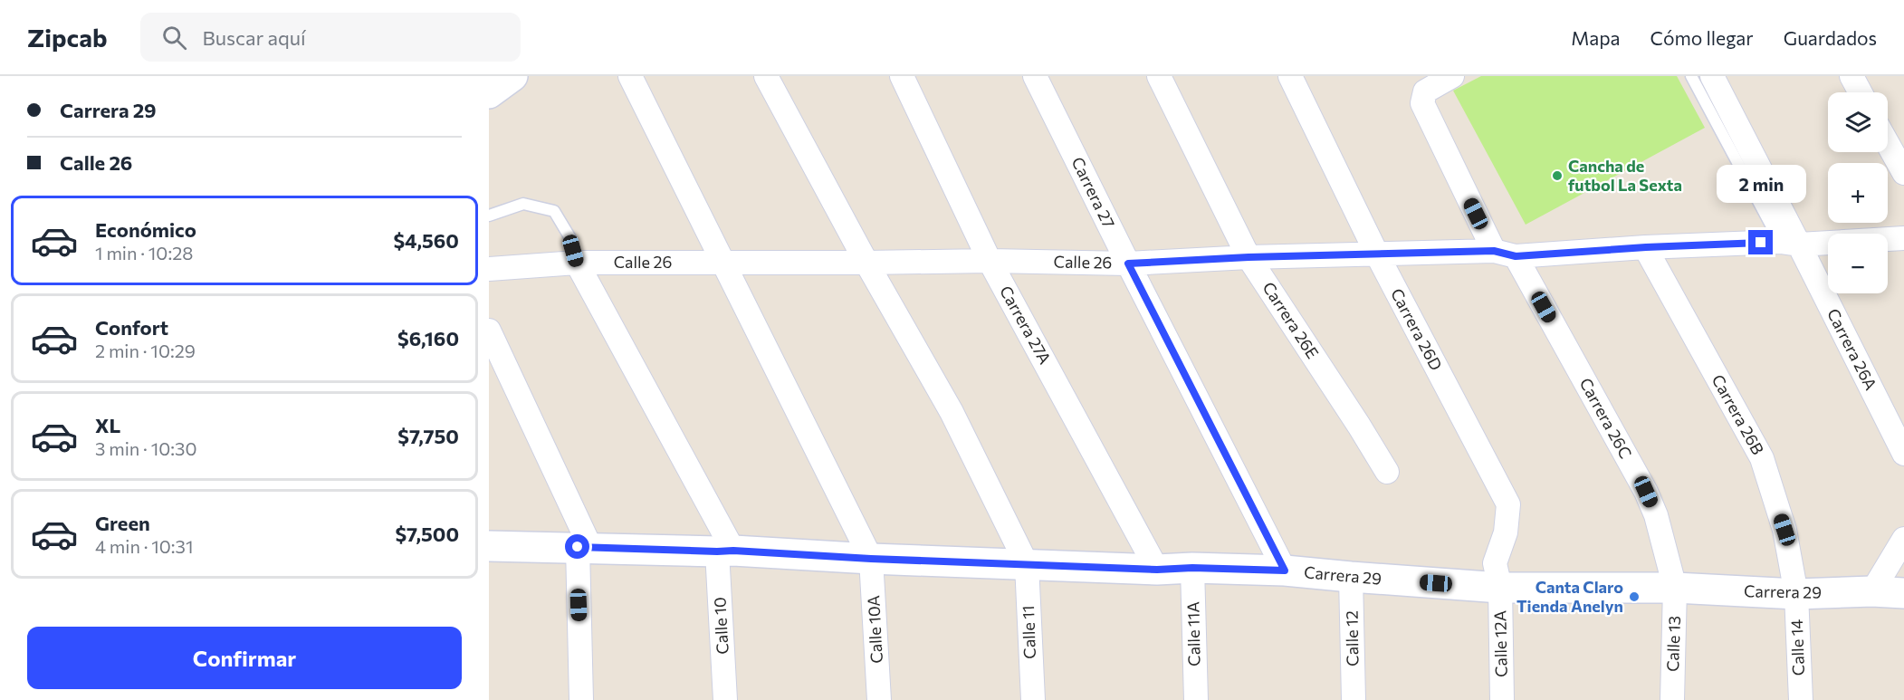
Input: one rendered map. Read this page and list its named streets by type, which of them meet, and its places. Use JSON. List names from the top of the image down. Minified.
{"streets":{"street":["Carrera 27","Calle 26","Carrera 26E","Carrera 27A","Carrera 26D","Carrera 26A","Carrera 26B","Carrera 26C","Carrera 29","Calle 10","Calle 10A","Calle 11","Calle 11A","Calle 12","Calle 12A","Calle 13","Calle 14"]},"crossings":[["Carrera 27","Calle 26"],["Carrera 27","Carrera 29"],["Calle 26","Carrera 26E"],["Calle 26","Carrera 27A"],["Calle 26","Carrera 26D"],["Calle 26","Carrera 26A"],["Calle 26","Carrera 26B"],["Calle 26","Carrera 26C"],["Carrera 27A","Carrera 29"],["Carrera 26D","Carrera 29"],["Carrera 26D","Calle 12A"],["Carrera 26B","Carrera 29"],["Carrera 26B","Calle 14"],["Carrera 26C","Carrera 29"],["Carrera 26C","Calle 13"],["Carrera 29","Calle 10"],["Carrera 29","Calle 10A"],["Carrera 29","Calle 11"],["Carrera 29","Calle 11A"],["Carrera 29","Calle 12"],["Carrera 29","Calle 12A"],["Carrera 29","Calle 13"],["Carrera 29","Calle 14"]],"places":["Cancha de futbol La Sexta","Canta Claro Tienda Anelyn"],"page":{"header":"Zipcab","search":"Buscar aquí","nav":["Mapa","Cómo llegar","Guardados"],"banner":["Carrera 29","Calle 26"],"map_buttons":["+","−"],"bubble":"2 min","list":[{"name":"Económico","note":"1 min · 10:28","value":"$4,560"},{"name":"Confort","note":"2 min · 10:29","value":"$6,160"},{"name":"XL","note":"3 min · 10:30","value":"$7,750"},{"name":"Green","note":"4 min · 10:31","value":"$7,500"}],"buttons":"Confirmar"}}
